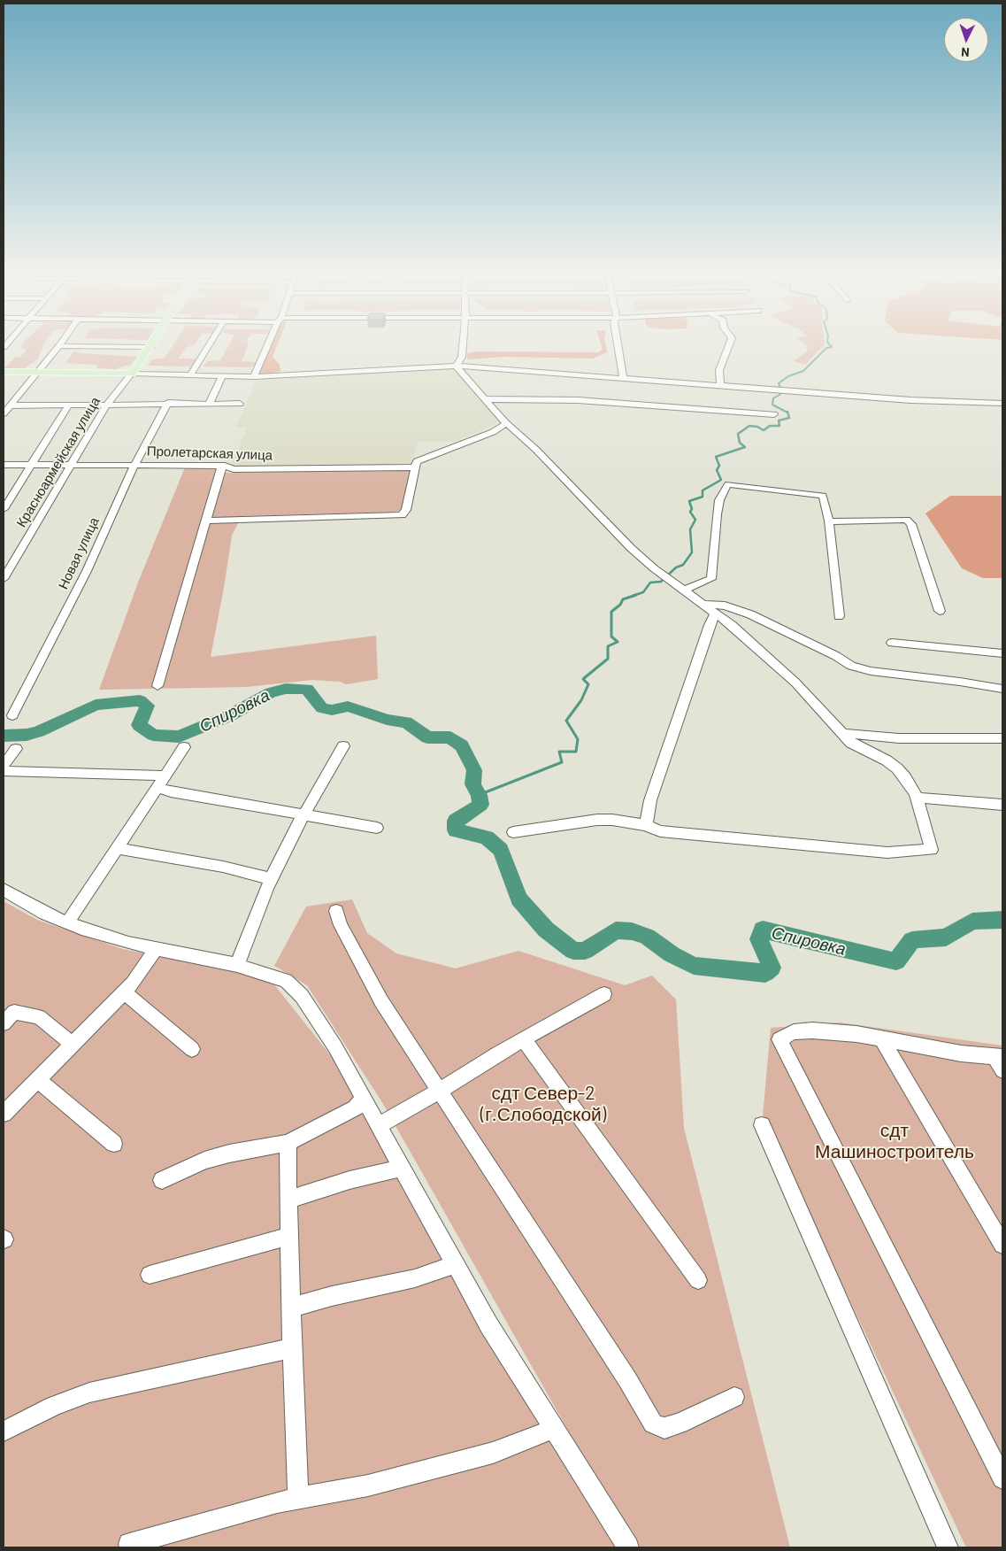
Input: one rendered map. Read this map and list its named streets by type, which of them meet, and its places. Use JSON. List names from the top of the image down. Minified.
{"streets":{"main road":["Красноармейская улица"],"street":["Пролетарская улица","Новая улица"]},"crossings":[["Пролетарская улица","Красноармейская улица"],["Пролетарская улица","Новая улица"]],"water":["Спировка"],"parks":["сдт Север-2 (г.Слободской)","сдт Машиностроитель"],"north":"bottom"}
